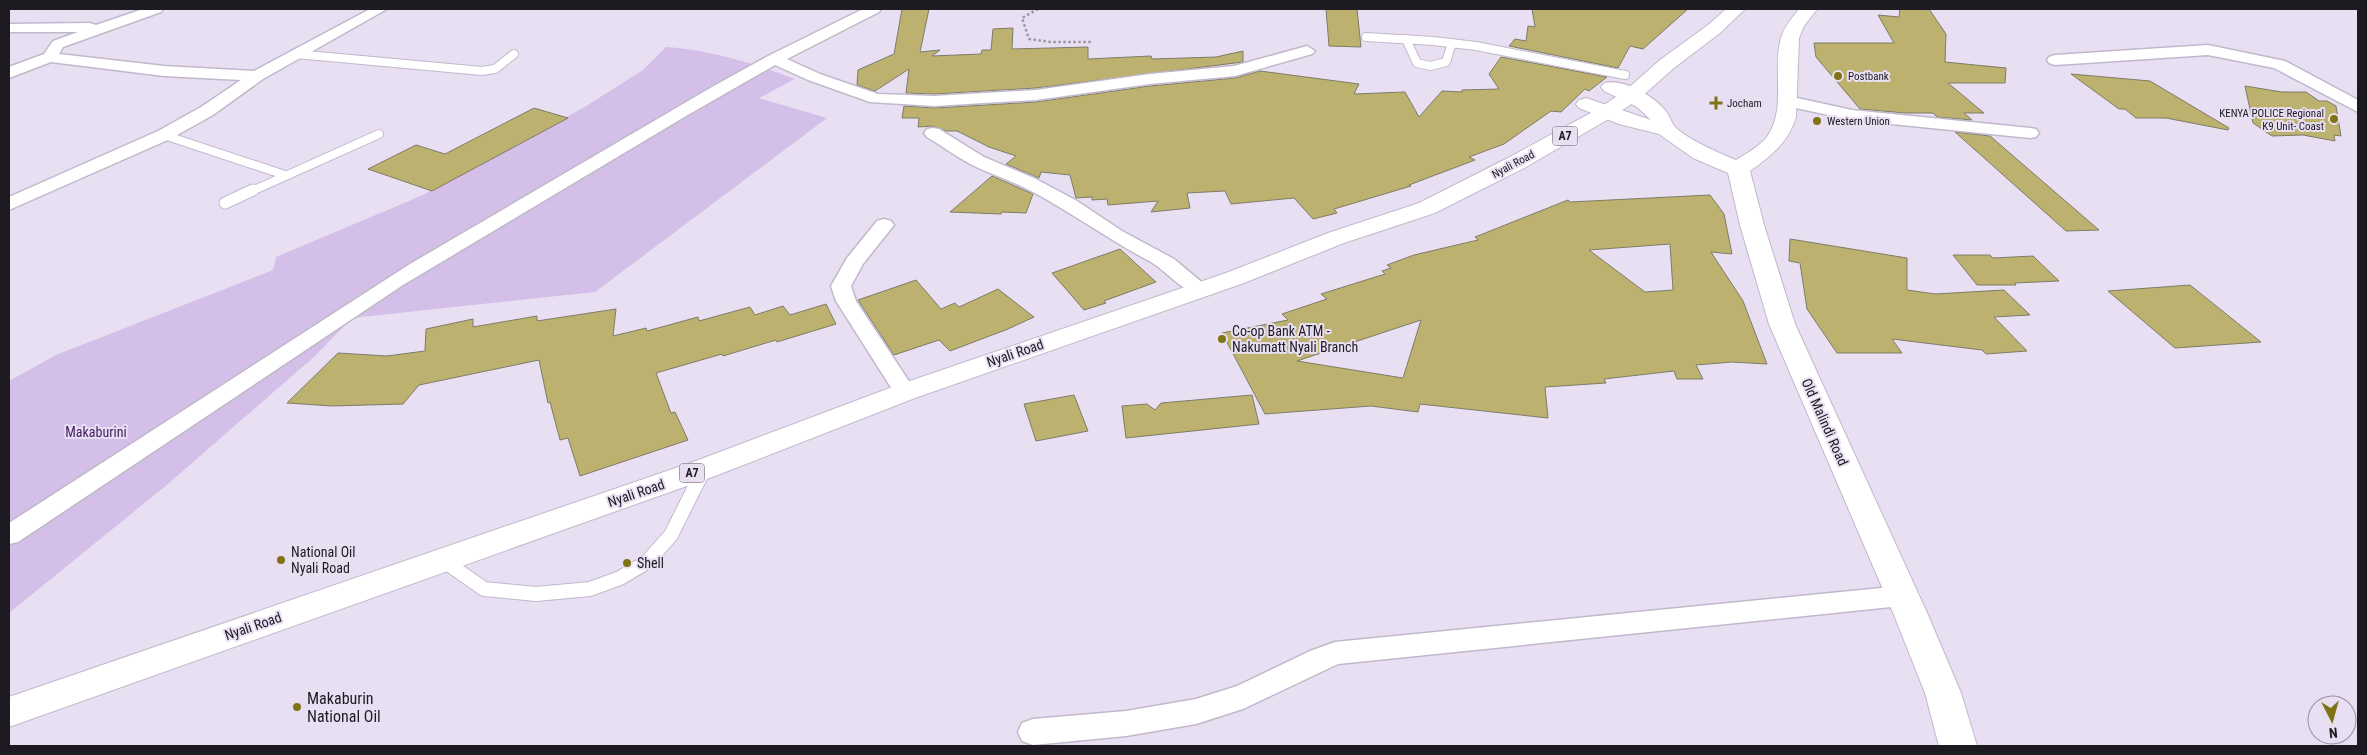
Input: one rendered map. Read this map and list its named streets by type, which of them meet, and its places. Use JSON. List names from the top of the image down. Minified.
{"streets":{"main road":["A7","Nyali Road","Old Malindi Road"]},"parks":["Makaburini"],"places":{"other":["Postbank","KENYA POLICE Regional K9 Unit- Coast","Western Union","Co-op Bank ATM - Nakumatt Nyali Branch","National Oil Nyali Road","Shell","Makaburin National Oil"],"health":["Jocham"]},"north":"bottom"}
